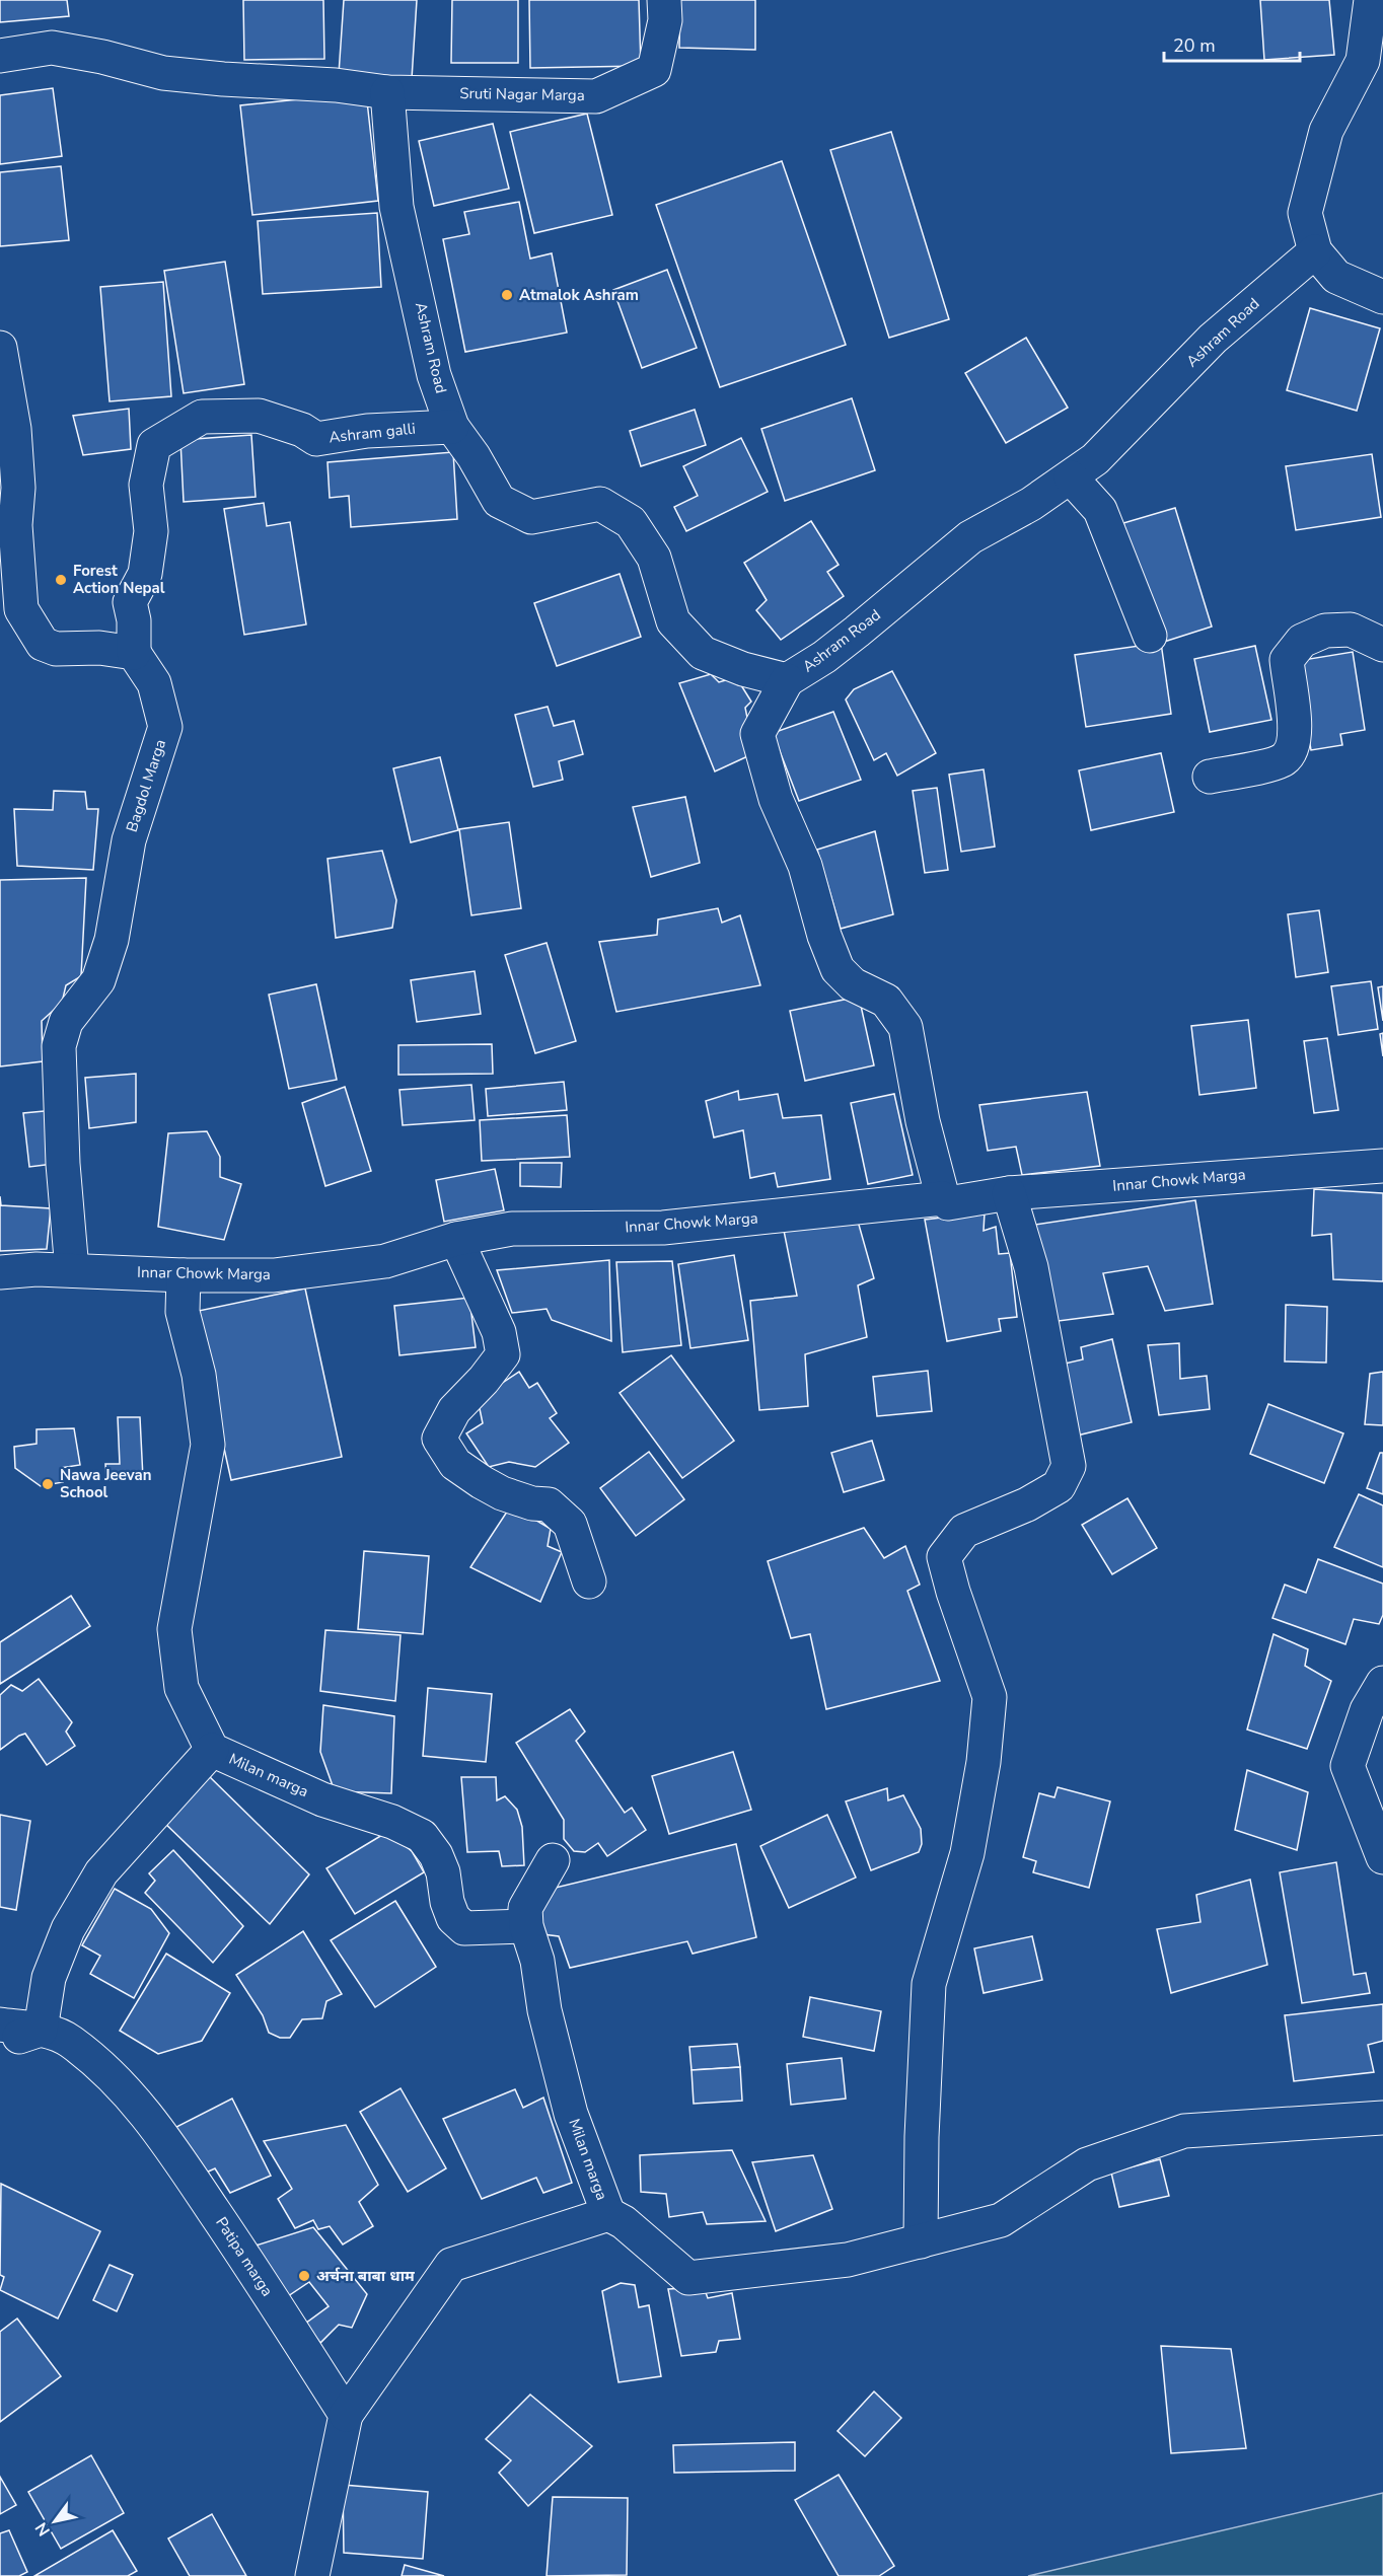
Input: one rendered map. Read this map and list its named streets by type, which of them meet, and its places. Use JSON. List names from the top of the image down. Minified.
{"streets":{"street":["Sruti Nagar Marga","Ashram Road","Ashram galli","Bagdol Marga","Innar Chowk Marga","Milan marga","Patipa marga"]},"crossings":[["Sruti Nagar Marga","Ashram Road"],["Ashram Road","Ashram galli"],["Ashram galli","Bagdol Marga"],["Bagdol Marga","Innar Chowk Marga"],["Innar Chowk Marga","Milan marga"]],"places":["Atmalok Ashram","Forest Action Nepal","Nawa Jeevan School","अर्चना बाबा धाम"],"scale_bar":"20 m","north":"bottom left"}
